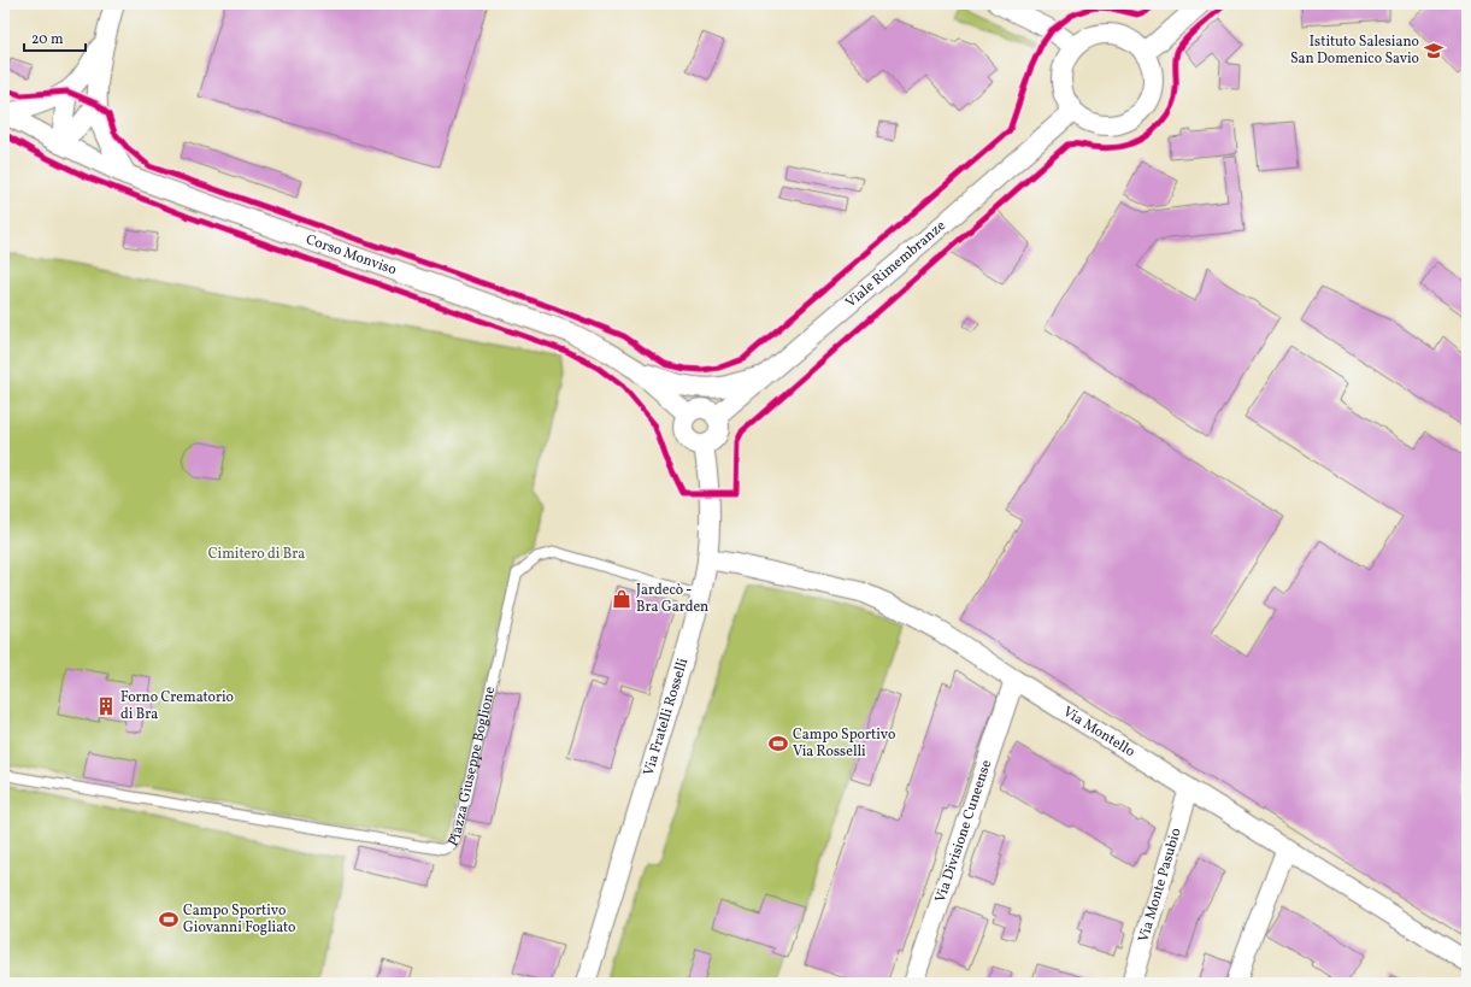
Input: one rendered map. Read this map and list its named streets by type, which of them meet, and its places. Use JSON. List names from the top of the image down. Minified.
{"streets":{"street":["Corso Monviso","Viale Rimembranze","Via Fratelli Rosselli","Via Montello","Via Divisione Cuneense","Via Monte Pasubio"],"lane":["Piazza Giuseppe Boglione"]},"crossings":[["Corso Monviso","Viale Rimembranze"],["Corso Monviso","Via Fratelli Rosselli"],["Viale Rimembranze","Via Fratelli Rosselli"],["Via Fratelli Rosselli","Via Montello"],["Via Fratelli Rosselli","Piazza Giuseppe Boglione"],["Via Montello","Via Divisione Cuneense"],["Via Montello","Via Monte Pasubio"]],"parks":["Cimitero di Bra"],"places":{"school or university":["Istituto Salesiano San Domenico Savio"],"shop":["Jardecò - Bra Garden"],"building":["Forno Crematorio di Bra"],"sports":["Campo Sportivo Via Rosselli","Campo Sportivo Giovanni Fogliato"]},"scale_bar":"20 m"}
